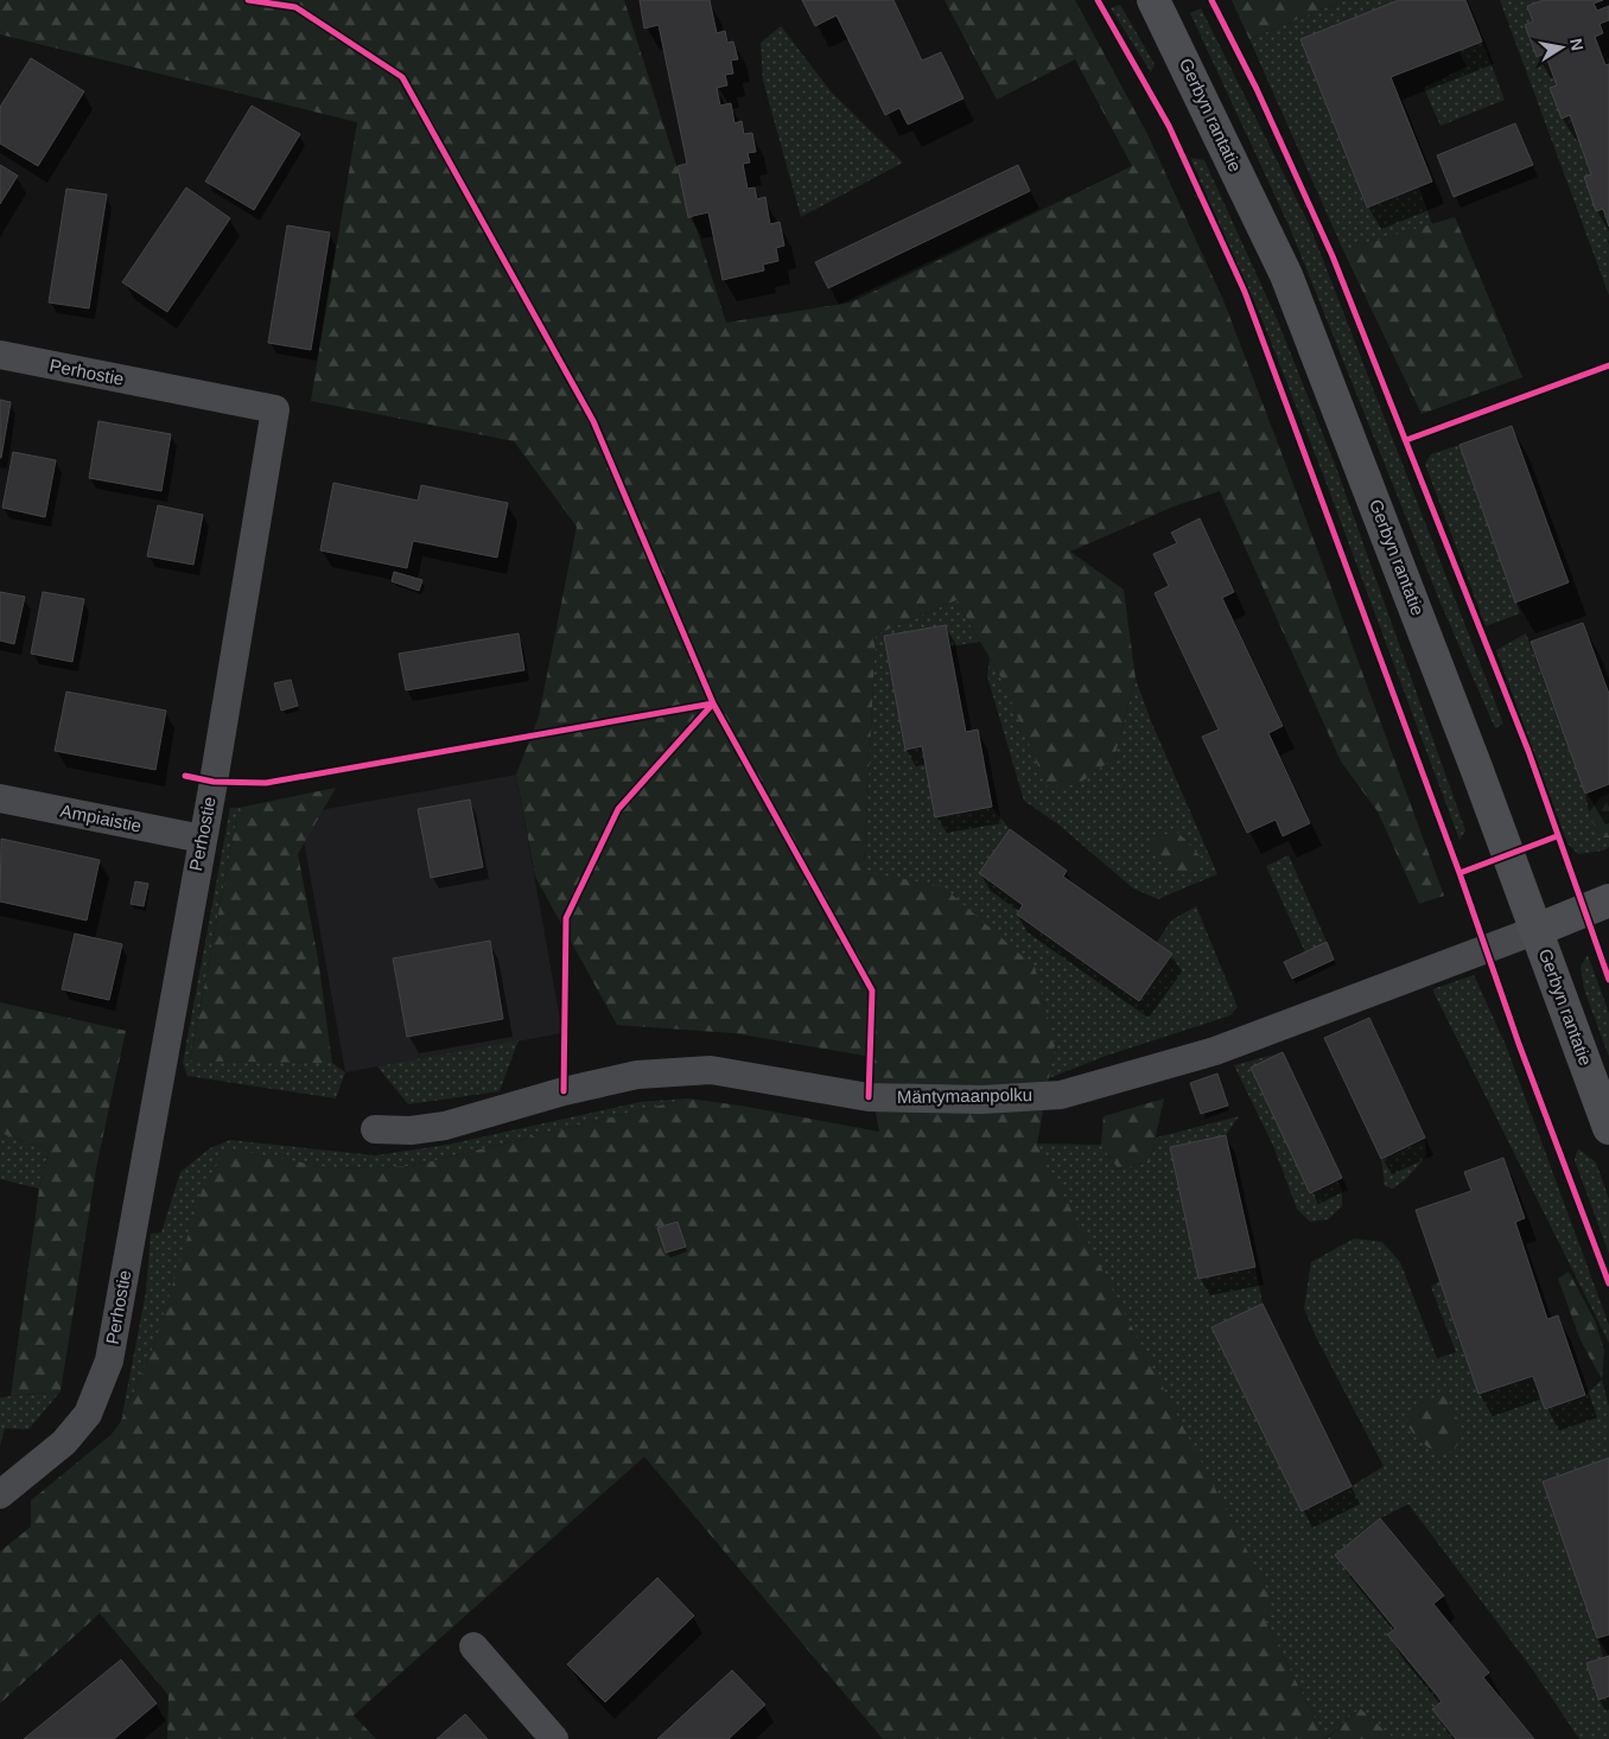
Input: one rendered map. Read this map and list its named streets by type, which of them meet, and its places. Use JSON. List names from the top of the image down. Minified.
{"streets":{"main road":["Gerbyn rantatie"],"street":["Perhostie","Ampiaistie","Mäntymaanpolku"]},"crossings":[["Gerbyn rantatie","Mäntymaanpolku"],["Perhostie","Ampiaistie"]],"north":"right"}
